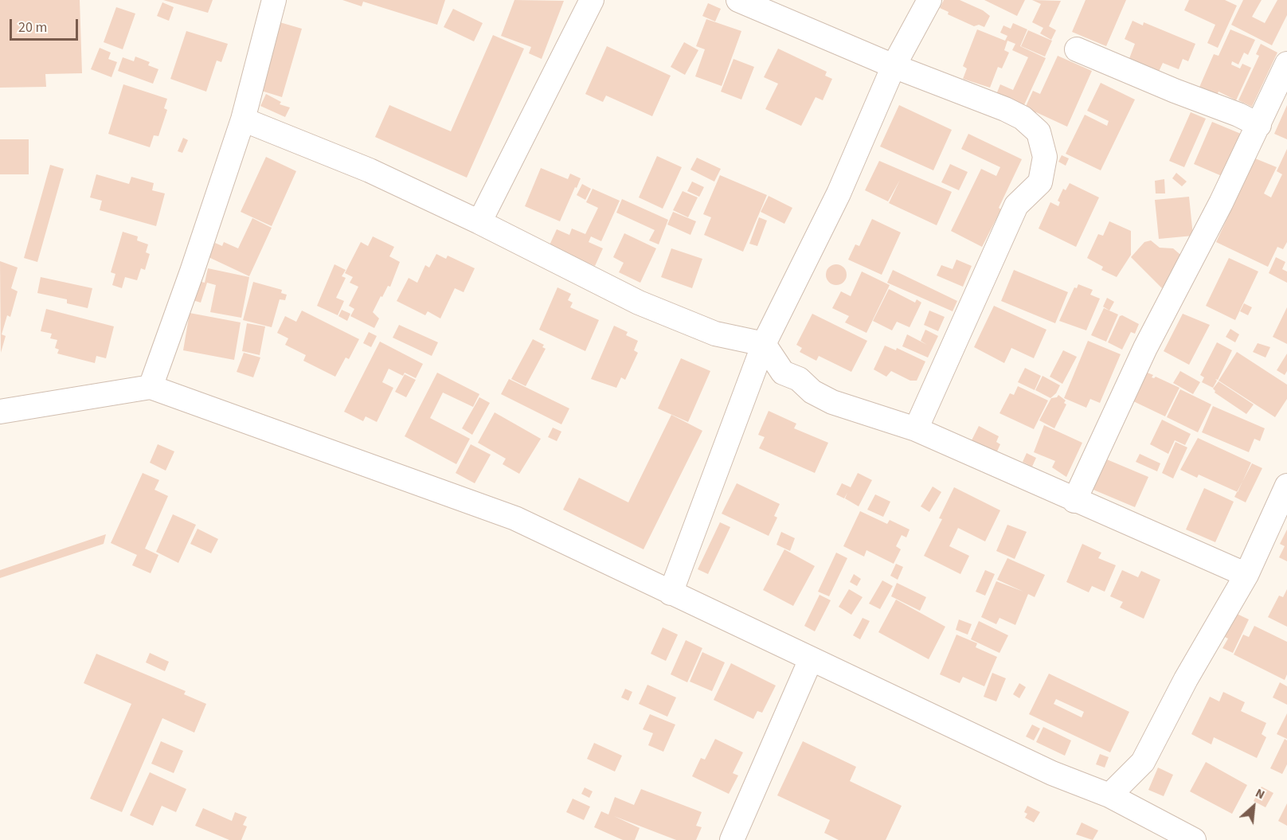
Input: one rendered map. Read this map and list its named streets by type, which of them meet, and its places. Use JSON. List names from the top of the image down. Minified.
{"scale_bar":"20 m","north":"top right"}
